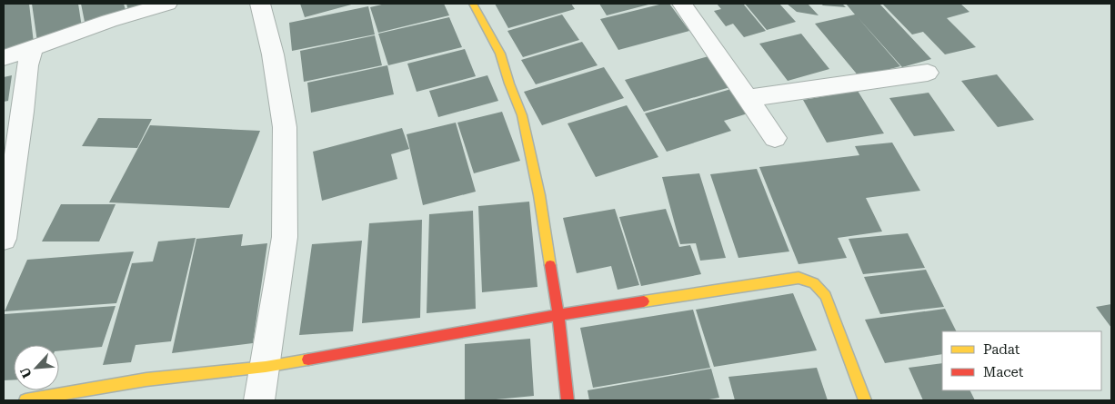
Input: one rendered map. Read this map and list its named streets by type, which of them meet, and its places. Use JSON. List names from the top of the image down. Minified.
{"legend":["Padat","Macet"],"north":"bottom left"}
